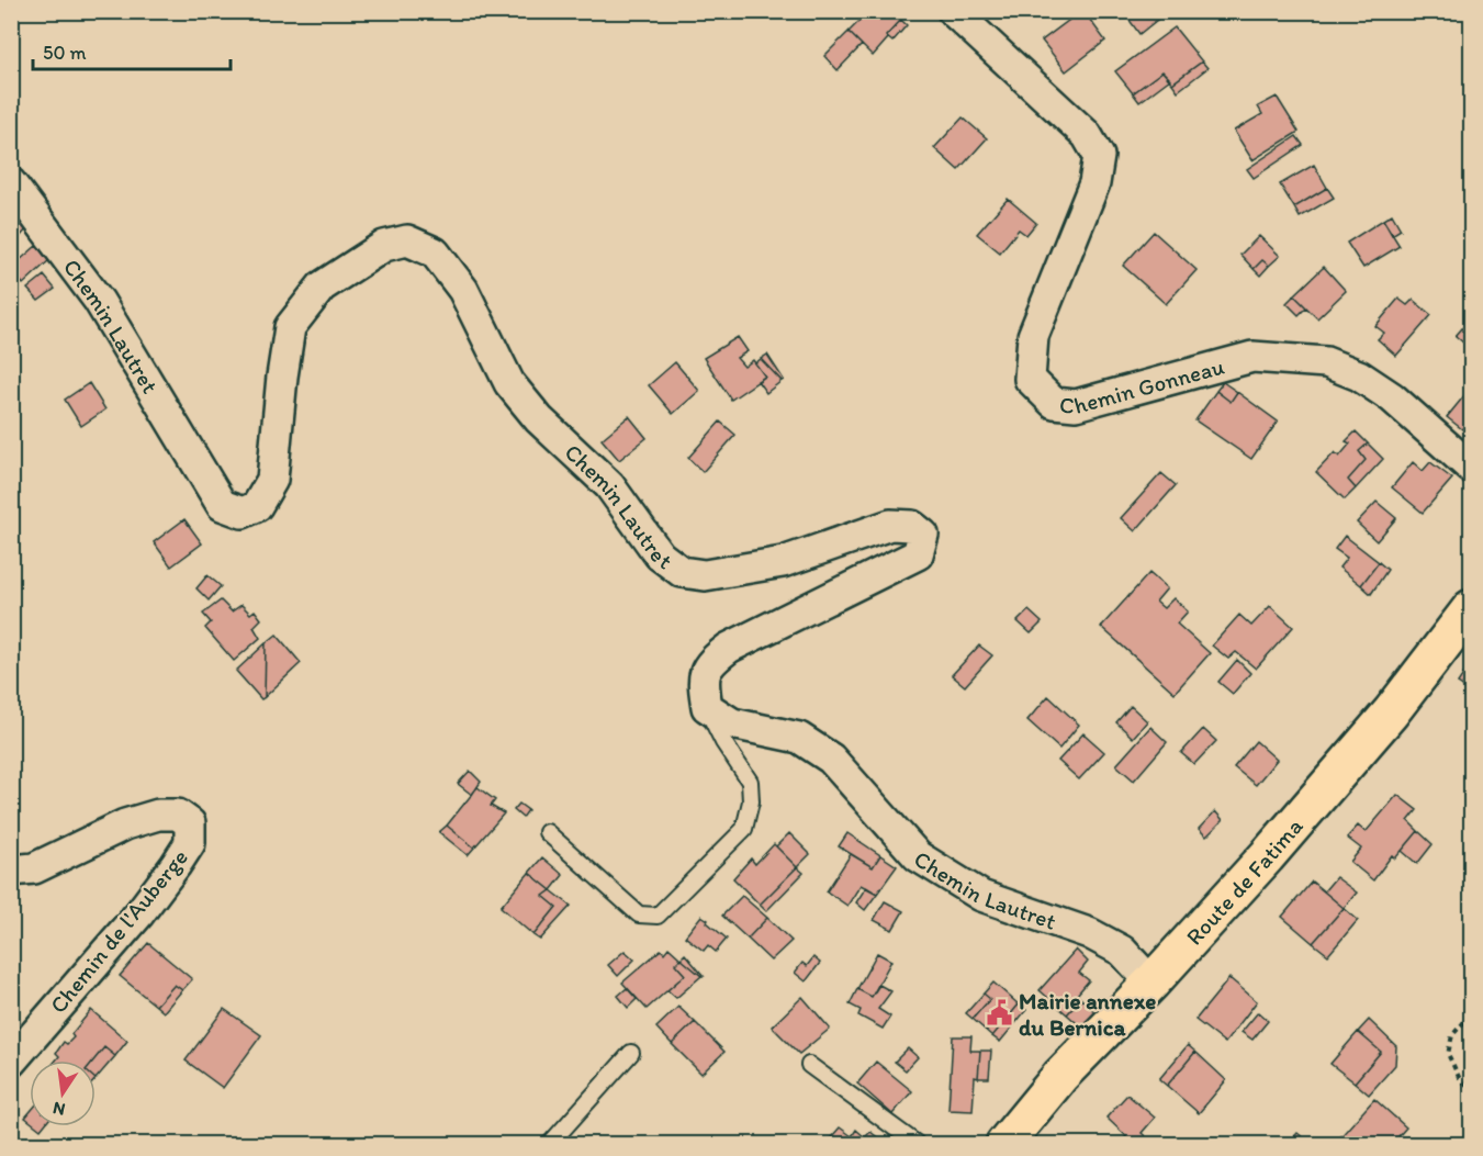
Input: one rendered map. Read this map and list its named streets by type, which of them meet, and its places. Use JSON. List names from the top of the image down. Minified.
{"streets":{"main road":["Route de Fatima"],"street":["Chemin Lautret","Chemin Gonneau","Chemin de l'Auberge"]},"crossings":[["Chemin Lautret","Route de Fatima"]],"places":{"public building":["Mairie annexe du Bernica"]},"scale_bar":"50 m","north":"bottom"}
